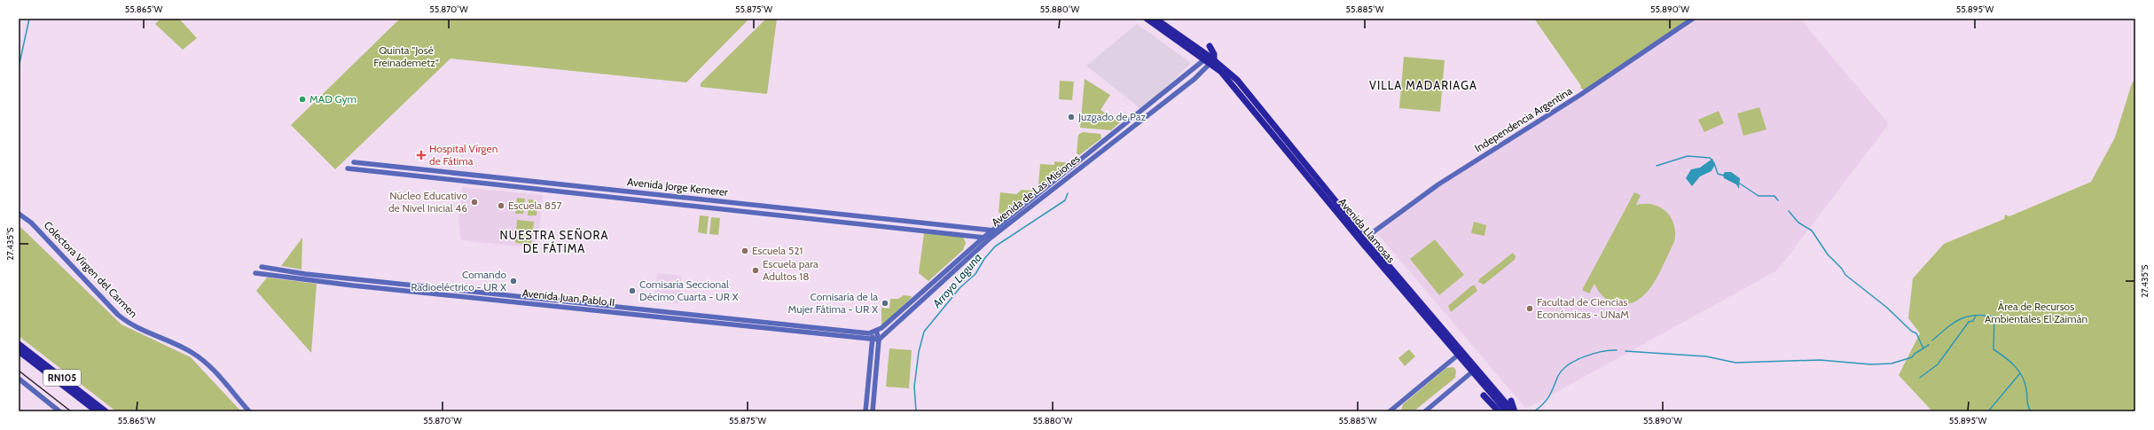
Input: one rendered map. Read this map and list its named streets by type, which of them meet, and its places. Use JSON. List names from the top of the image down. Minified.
{"streets":{"highway":["Avenida Llamosas","RN105"],"main road":["Independencia Argentina","Avenida Jorge Kemerer","Avenida de Las Misiones","Colectora Vírgen del Carmen","Avenida Juan Pablo II"]},"crossings":[["Independencia Argentina","Avenida Llamosas"],["Avenida Jorge Kemerer","Avenida de Las Misiones"],["Avenida de Las Misiones","Avenida Llamosas"],["Avenida de Las Misiones","Avenida Juan Pablo II"]],"districts":["VILLA MADARIAGA","NUESTRA SEÑORA DE FÁTIMA"],"water":["Arroyo Laguna"],"parks":["Quinta \"José Freinademetz\"","Área de Recursos Ambientales El Zaimán"],"places":{"other":["MAD Gym","Juzgado de Paz","Núcleo Educativo de Nivel Inicial 46","Escuela 857","Escuela 521","Escuela para Adultos 18","Comando Radioeléctrico - UR X","Comisaría Seccional Décimo Cuarta - UR X","Comisaría de la Mujer Fátima - UR X","Facultad de Ciencias Económicas - UNaM"],"health":["Hospital Vírgen de Fátima"]},"coordinates":["55.865°W","55.870°W","55.875°W","55.880°W","55.885°W","55.890°W","55.895°W","27.435°S"]}
